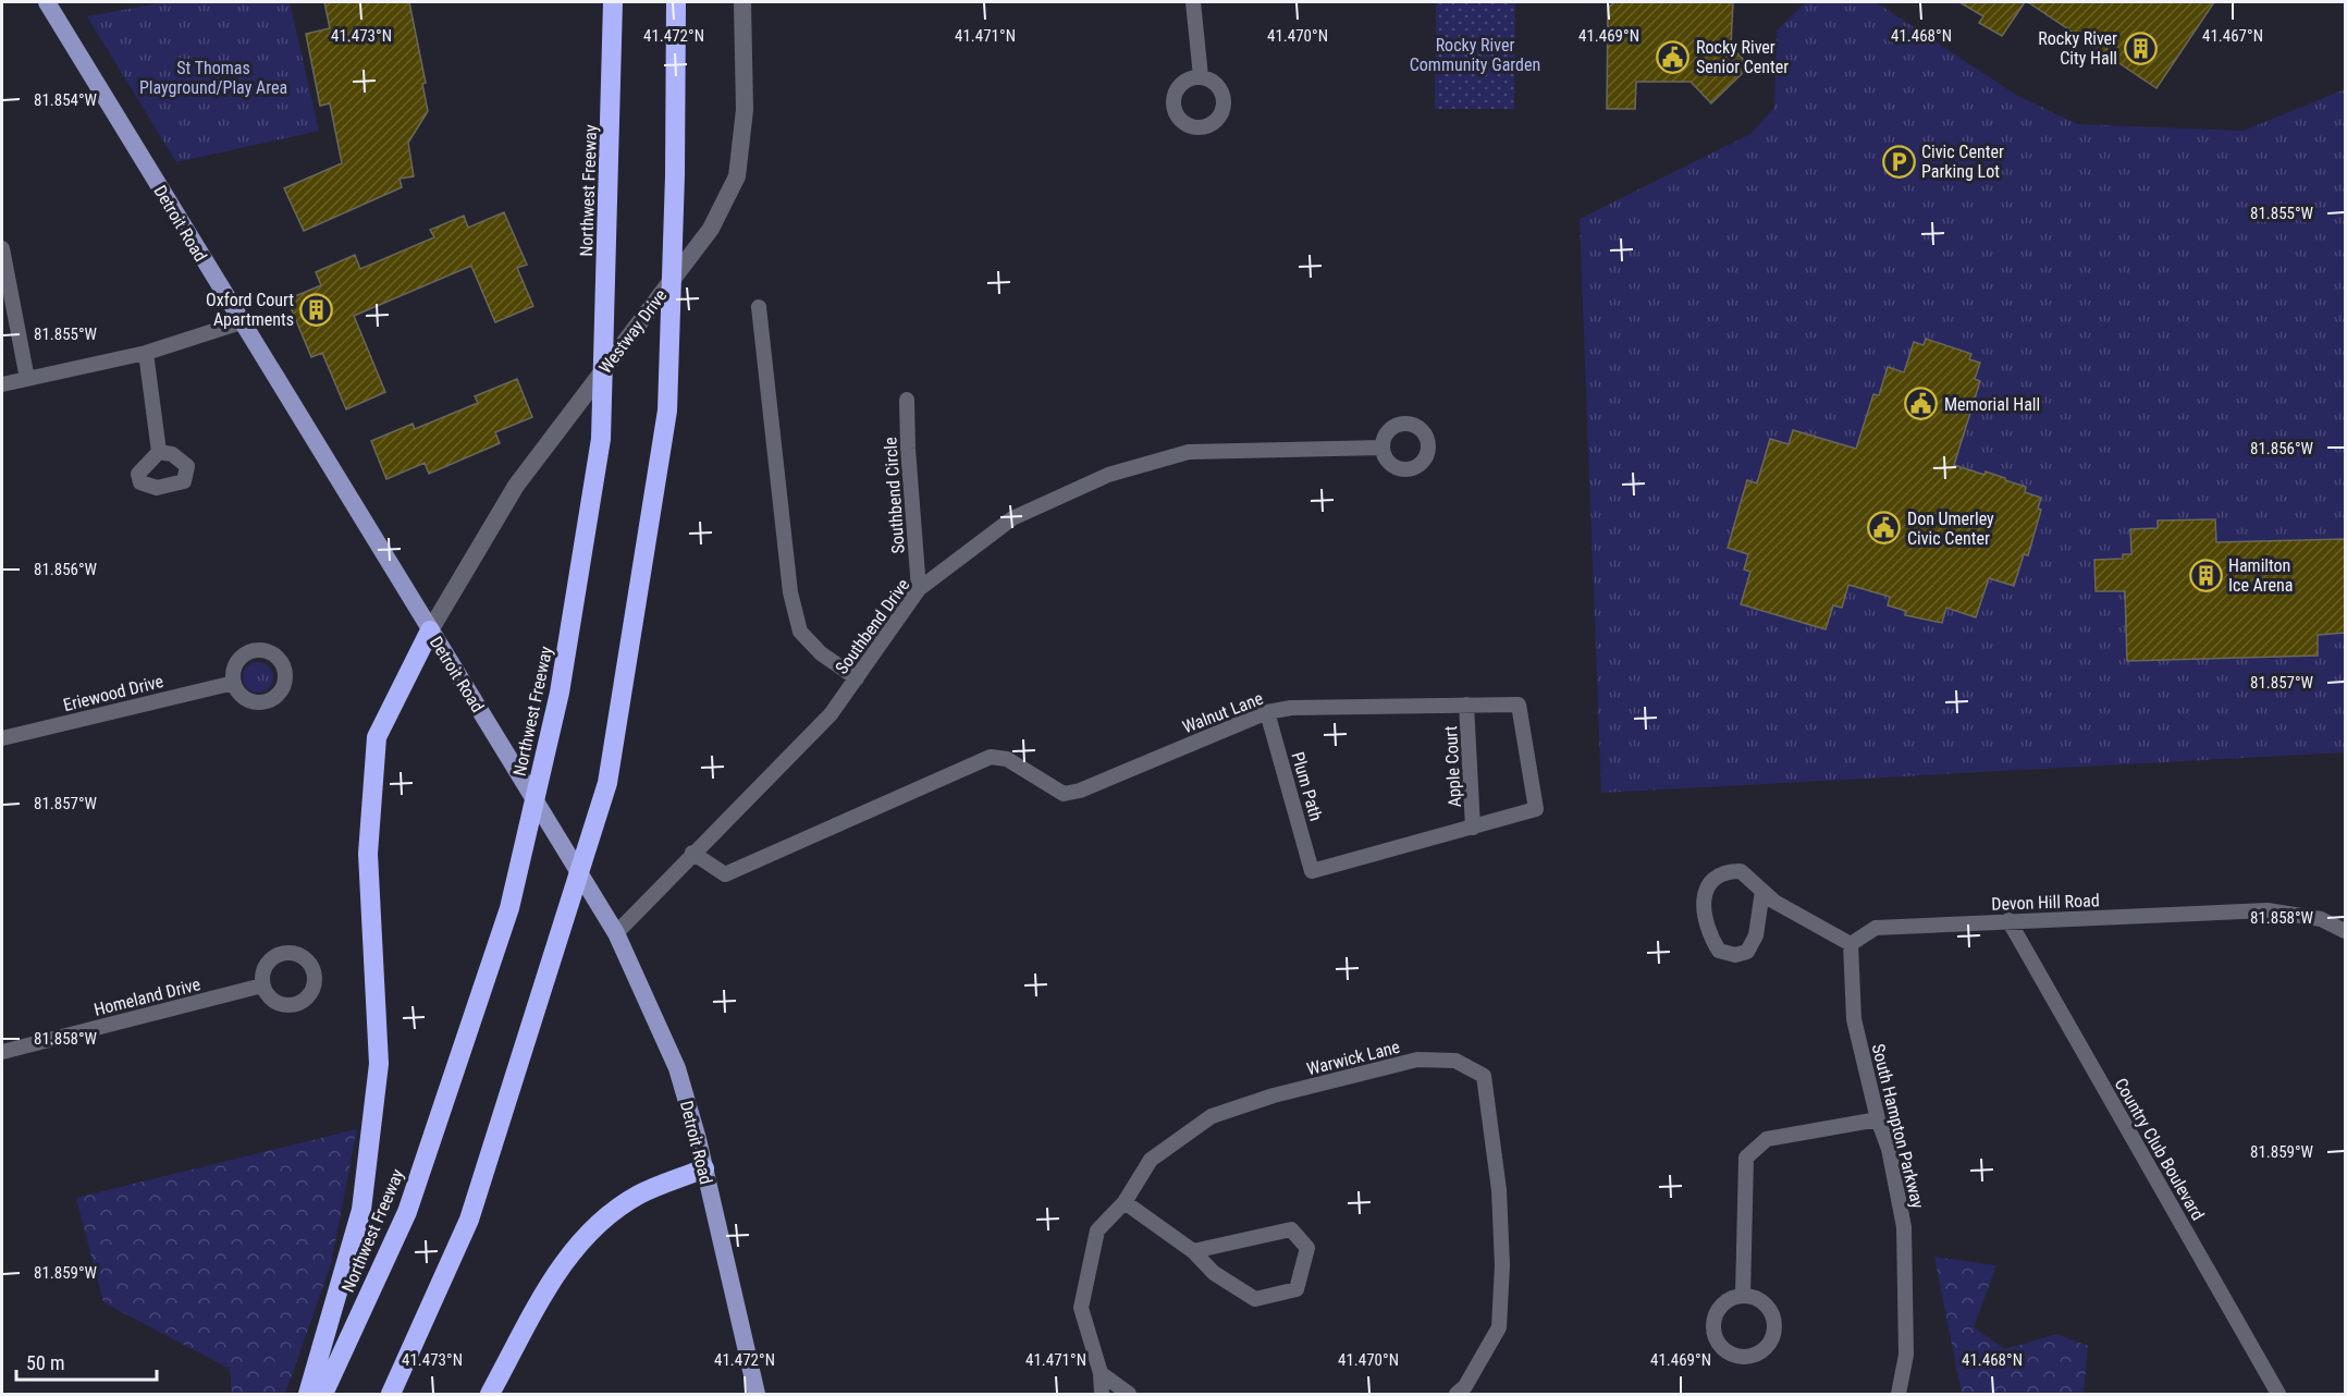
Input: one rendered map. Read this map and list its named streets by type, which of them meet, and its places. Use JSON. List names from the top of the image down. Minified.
{"streets":{"highway":["Northwest Freeway"],"main road":["Detroit Road","Westway Drive"],"street":["Southbend Circle","Southbend Drive","Eriewood Drive","Walnut Lane","Apple Court","Plum Path","Devon Hill Road","Homeland Drive","Warwick Lane","South Hampton Parkway","Country Club Boulevard"]},"crossings":[["Detroit Road","Westway Drive"],["Detroit Road","Southbend Drive"],["Southbend Circle","Southbend Drive"],["Southbend Drive","Walnut Lane"],["Walnut Lane","Apple Court"],["Walnut Lane","Plum Path"],["Devon Hill Road","South Hampton Parkway"],["Devon Hill Road","Country Club Boulevard"]],"parks":["Rocky River Community Garden","St Thomas Playground/Play Area"],"places":{"building":["Rocky River City Hall","Oxford Court Apartments","Hamilton Ice Arena"],"public building":["Rocky River Senior Center","Memorial Hall","Don Umerley Civic Center"],"parking":["Civic Center Parking Lot"]},"scale_bar":"50 m","coordinates":["41.473°N","41.472°N","41.471°N","41.469°N","41.470°N","41.468°N","41.467°N","81.854°W","81.855°W","81.856°W","81.857°W","81.858°W","81.859°W"]}
